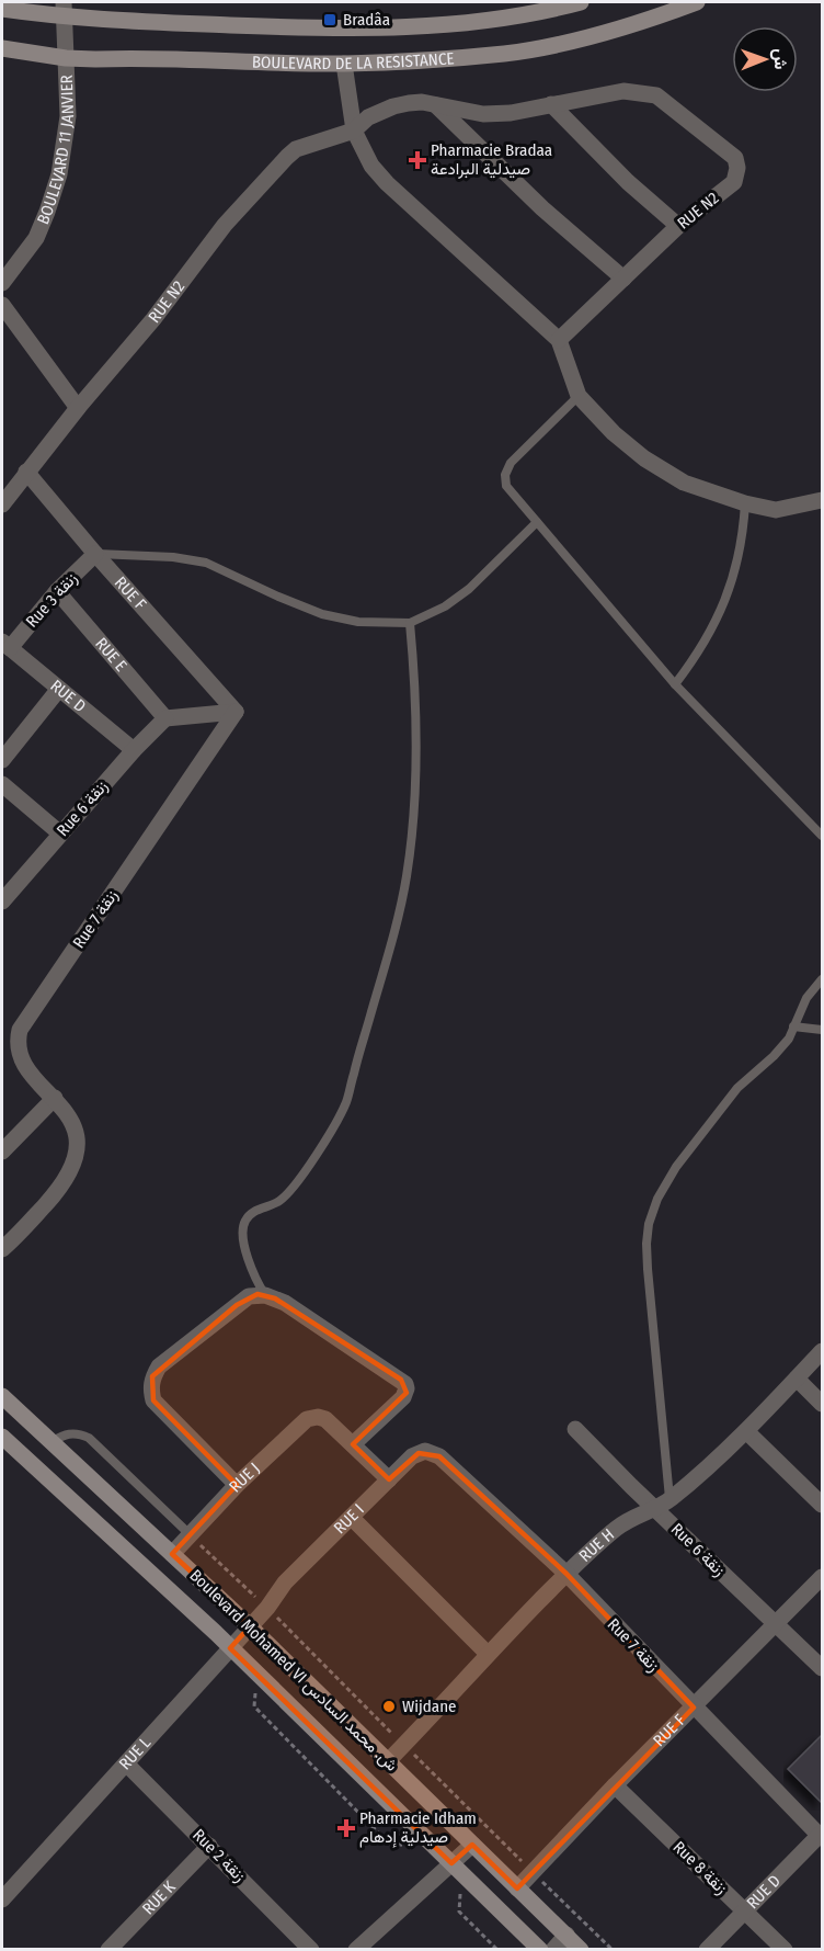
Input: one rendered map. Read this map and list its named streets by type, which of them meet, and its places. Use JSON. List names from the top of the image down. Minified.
{"streets":{"main road":["BOULEVARD DE LA RESISTANCE","Boulevard Mohamed VI ش. محمد السادس"],"street":["BOULEVARD 11 JANVIER","RUE N2","RUE F","Rue 3 زنقة","RUE E","RUE D","Rue 6 زنقة","Rue 7 زنقة","RUE J","RUE I","RUE H","RUE L","Rue 2 زنقة","Rue 8 زنقة","RUE K"]},"crossings":[["BOULEVARD DE LA RESISTANCE","BOULEVARD 11 JANVIER"],["RUE N2","RUE F"],["RUE F","Rue 3 زنقة"],["RUE F","Rue 6 زنقة"],["RUE F","Rue 7 زنقة"],["RUE F","Boulevard Mohamed VI ش. محمد السادس"],["RUE F","Rue 8 زنقة"],["Rue 3 زنقة","RUE E"],["Rue 3 زنقة","RUE D"],["RUE E","Rue 6 زنقة"],["RUE D","Rue 6 زنقة"],["RUE D","Rue 7 زنقة"],["RUE D","Rue 8 زنقة"],["Rue 6 زنقة","RUE H"],["Rue 7 زنقة","RUE I"],["Rue 7 زنقة","RUE H"],["RUE J","Boulevard Mohamed VI ش. محمد السادس"],["RUE I","RUE L"],["RUE H","Boulevard Mohamed VI ش. محمد السادس"],["Boulevard Mohamed VI ش. محمد السادس","RUE L"],["RUE L","Rue 2 زنقة"],["Rue 2 زنقة","RUE K"]],"places":{"transit":["Bradâa"],"health":["Pharmacie Bradaa صيدلية البرادعة","Pharmacie Idham صيدلية إدهام"],"other":["Wijdane"]},"north":"right"}
